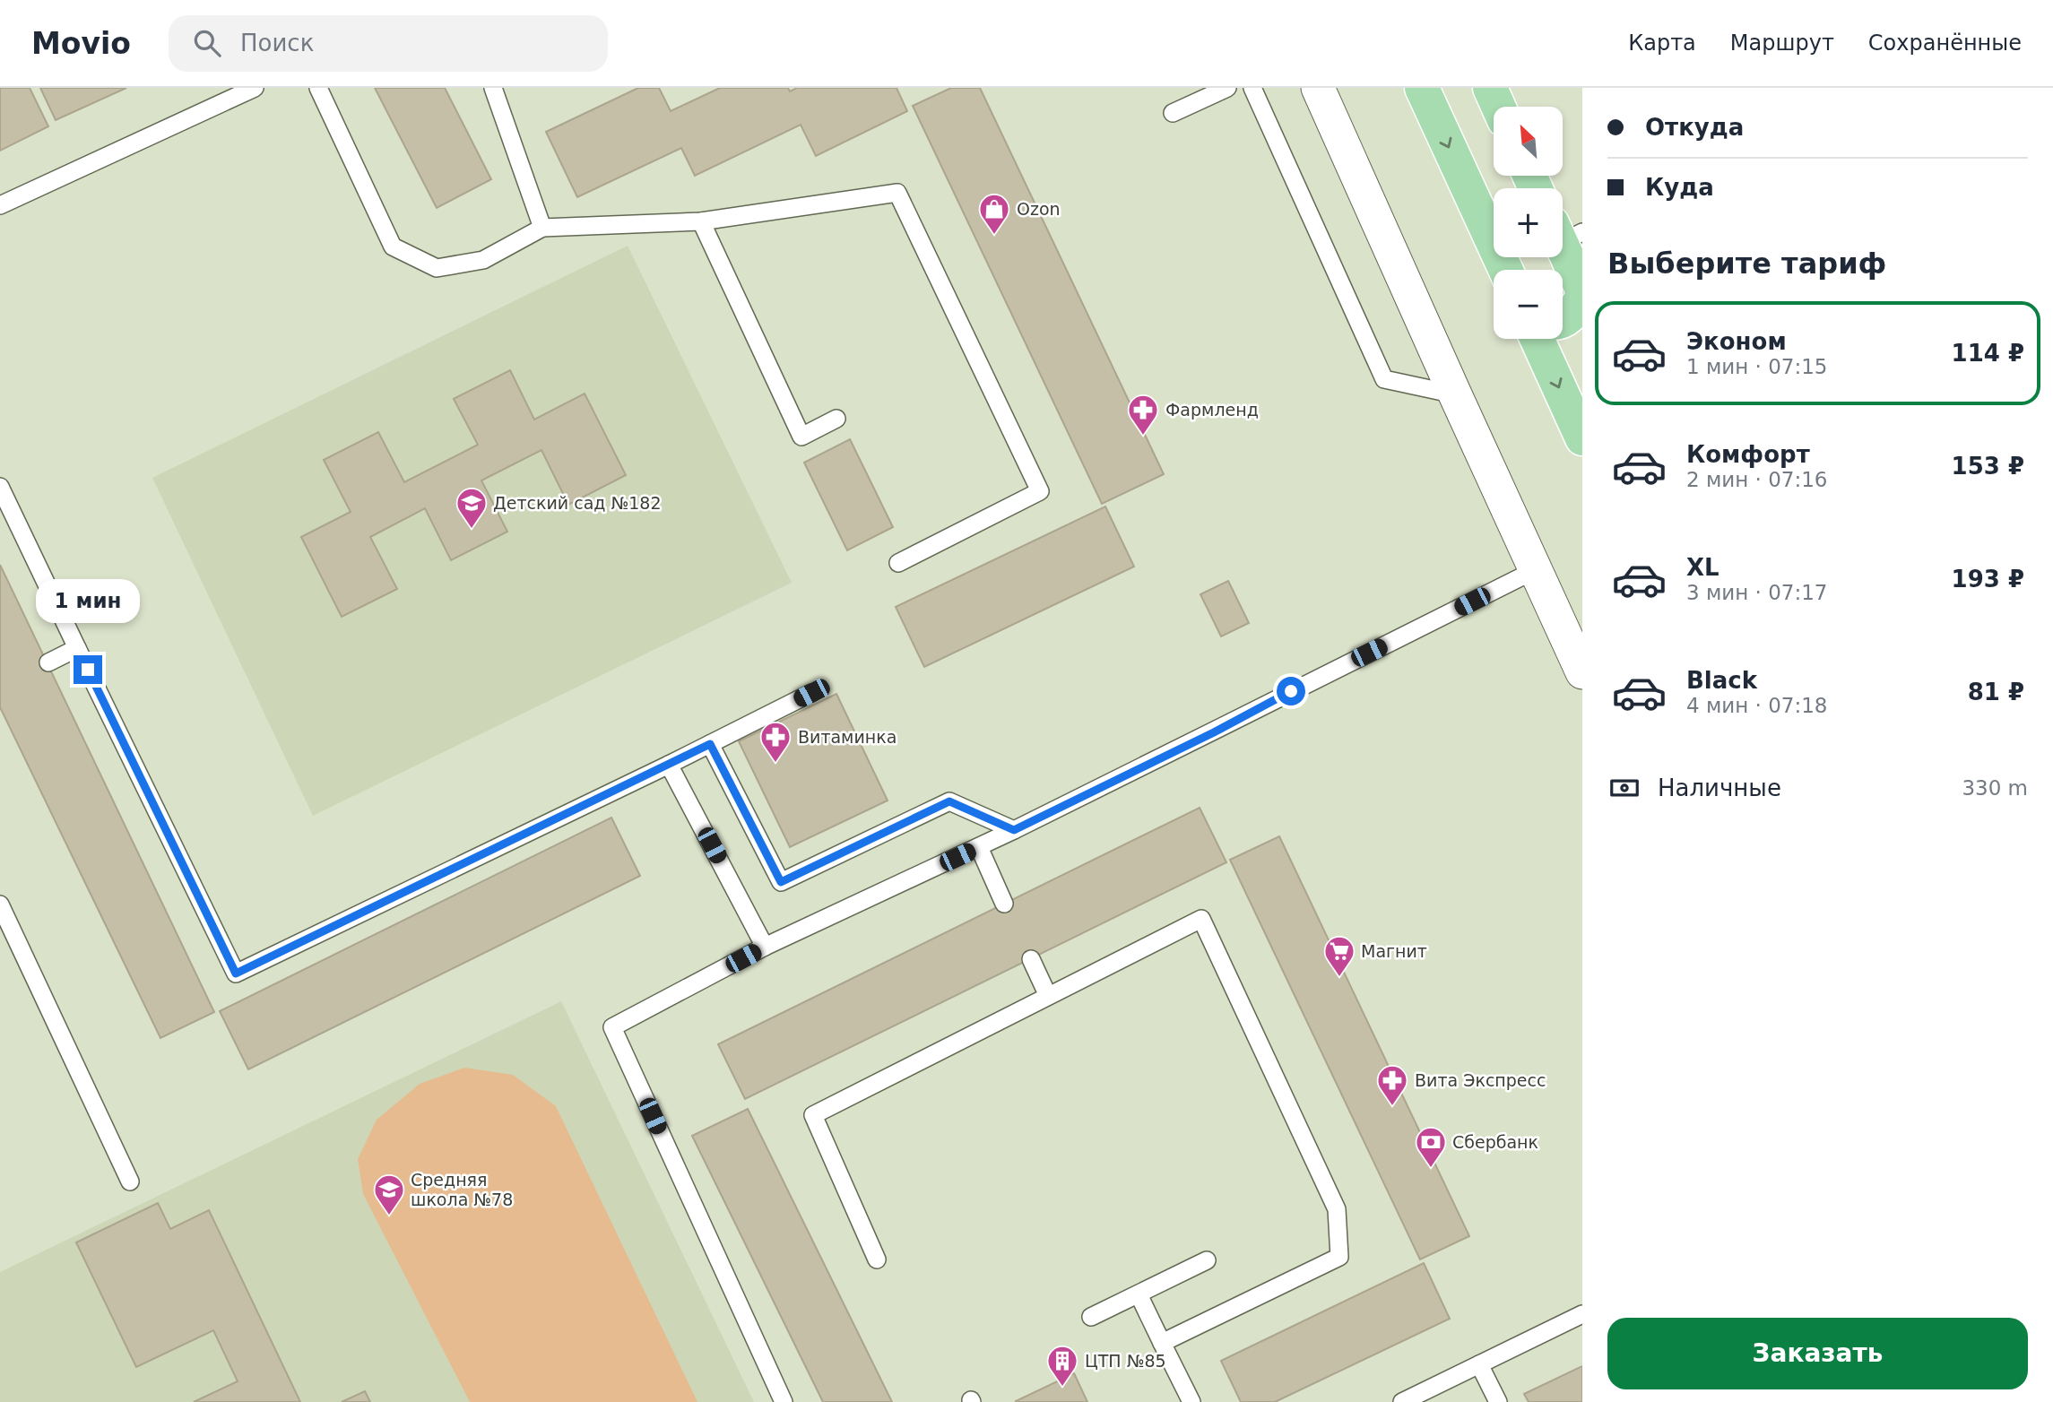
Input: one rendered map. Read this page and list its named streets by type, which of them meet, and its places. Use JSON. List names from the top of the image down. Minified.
{"places":{"shop":["Ozon"],"pharmacy":["Фармленд","Витаминка","Вита Экспресс"],"school or university":["Детский сад №182","Средняя школа №78"],"supermarket":["Магнит"],"bank":["Сбербанк"],"building":["ЦТП №85"]},"north":"top left","page":{"header":"Movio","search":"Поиск","nav":["Карта","Маршрут","Сохранённые"],"banner":["Откуда","Куда"],"map_buttons":["+","−"],"heading":"Выберите тариф","list":[{"name":"Эконом","note":"1 мин · 07:15","value":"114 ₽"},{"name":"Комфорт","note":"2 мин · 07:16","value":"153 ₽"},{"name":"XL","note":"3 мин · 07:17","value":"193 ₽"},{"name":"Black","note":"4 мин · 07:18","value":"81 ₽"}],"bubble":"1 мин","pay":["Наличные","330 m"],"buttons":"Заказать"}}
